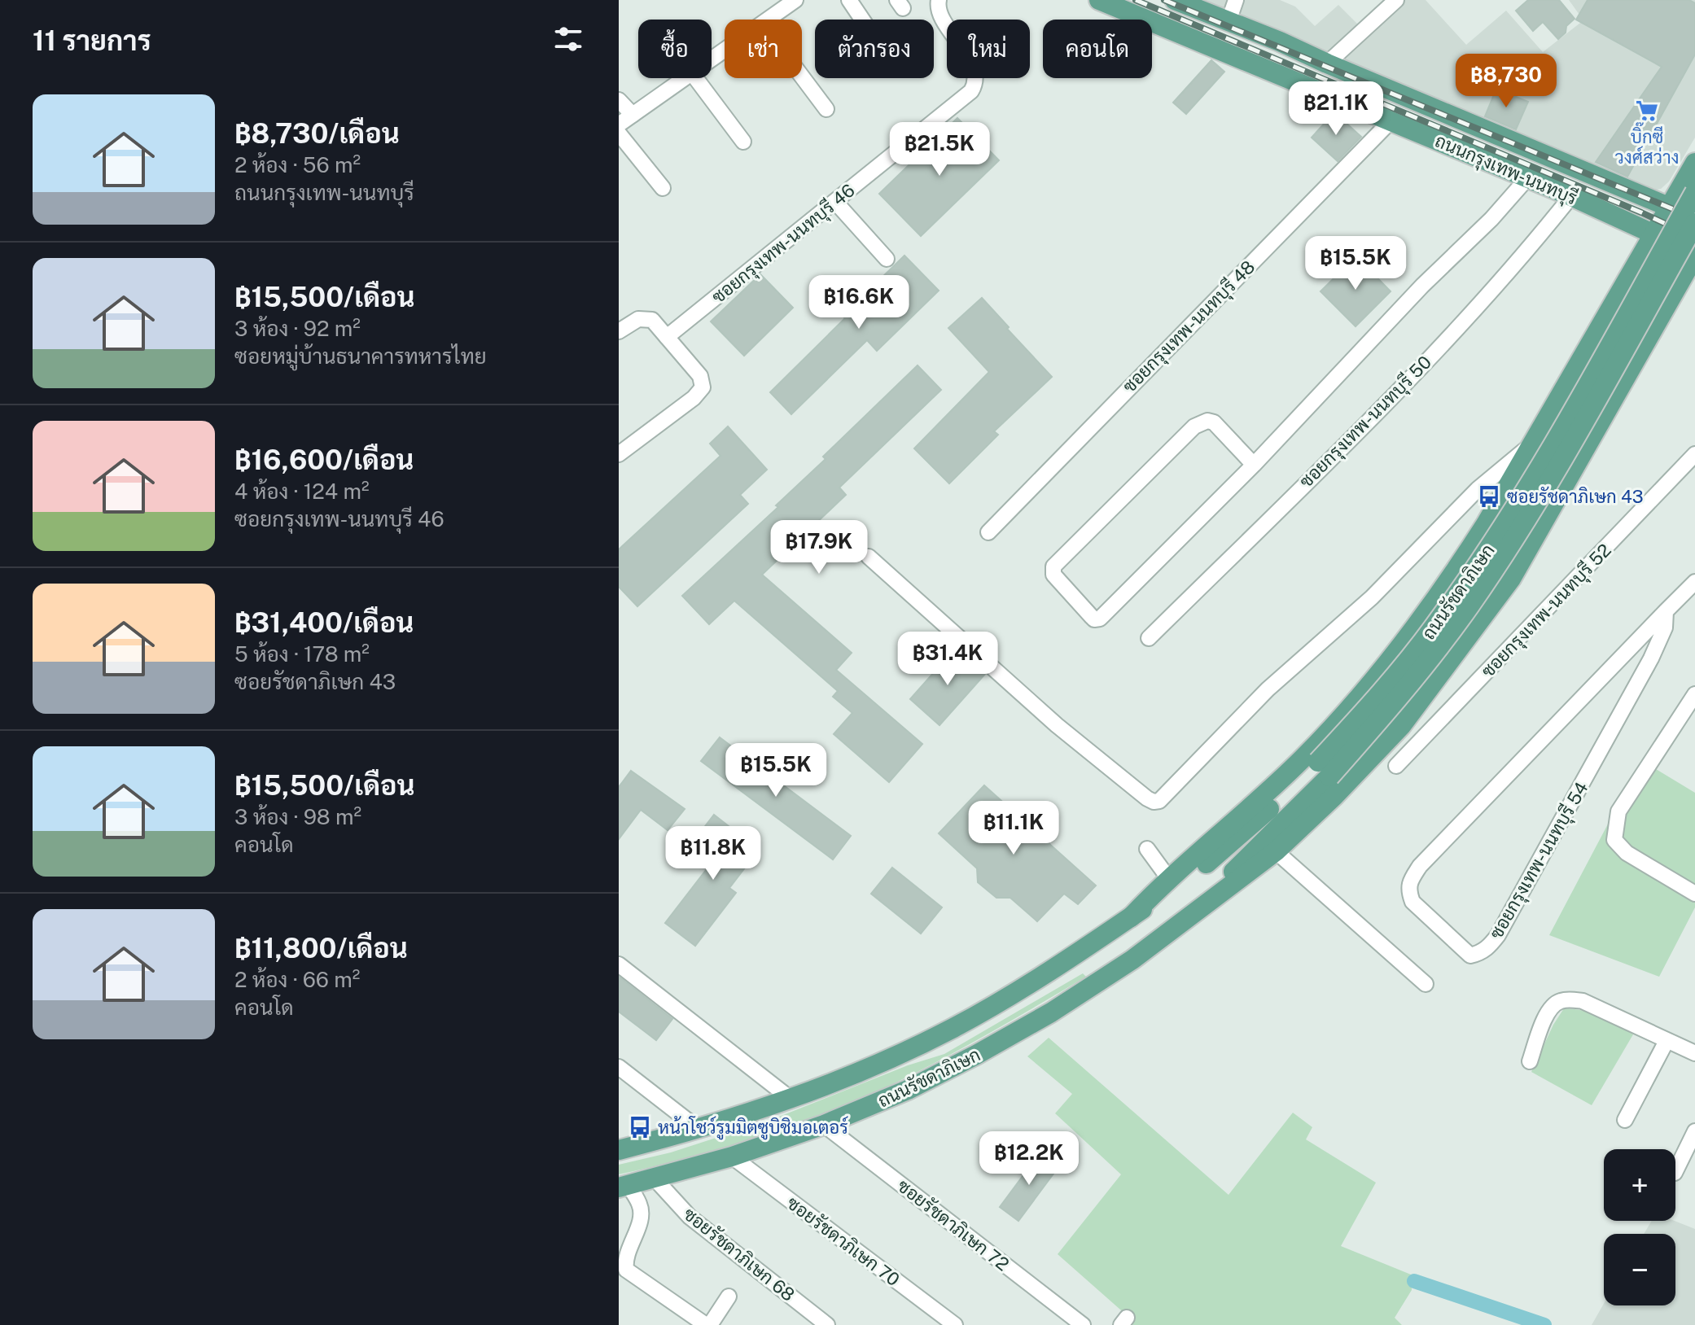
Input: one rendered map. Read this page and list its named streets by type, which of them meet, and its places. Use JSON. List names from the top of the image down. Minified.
{"streets":{"main road":["ถนนกรุงเทพ-นนทบุรี","ถนนรัชดาภิเษก"],"street":["ซอยกรุงเทพ-นนทบุรี 46","ซอยกรุงเทพ-นนทบุรี 48","ซอยกรุงเทพ-นนทบุรี 50","ซอยกรุงเทพ-นนทบุรี 52","ซอยกรุงเทพ-นนทบุรี 54","ซอยรัชดาภิเษก 72","ซอยรัชดาภิเษก 70","ซอยรัชดาภิเษก 68"]},"crossings":[["ถนนกรุงเทพ-นนทบุรี","ซอยกรุงเทพ-นนทบุรี 48"],["ถนนกรุงเทพ-นนทบุรี","ซอยกรุงเทพ-นนทบุรี 50"],["ถนนกรุงเทพ-นนทบุรี","ถนนรัชดาภิเษก"],["ถนนรัชดาภิเษก","ซอยรัชดาภิเษก 72"],["ถนนรัชดาภิเษก","ซอยรัชดาภิเษก 70"],["ถนนรัชดาภิเษก","ซอยรัชดาภิเษก 68"]],"places":{"supermarket":["บิ๊กซี วงศ์สว่าง"],"bus stop":["ซอยรัชดาภิเษก 43","หน้าโชว์รูมมิตซูบิชิมอเตอร์"]},"page":{"heading":"11 รายการ","chip":["ซื้อ","เช่า","ตัวกรอง","ใหม่","คอนโด"],"price":["฿8,730","฿21.1K","฿21.5K","฿15.5K","฿16.6K","฿17.9K","฿31.4K","฿15.5K","฿11.1K","฿11.8K","฿12.2K"],"list":[{"name":"฿8,730/เดือน","note":"2 ห้อง · 56 m² · ถนนกรุงเทพ-นนทบุรี"},{"name":"฿15,500/เดือน","note":"3 ห้อง · 92 m² · ซอยหมู่บ้านธนาคารทหารไทย"},{"name":"฿16,600/เดือน","note":"4 ห้อง · 124 m² · ซอยกรุงเทพ-นนทบุรี 46"},{"name":"฿31,400/เดือน","note":"5 ห้อง · 178 m² · ซอยรัชดาภิเษก 43"},{"name":"฿15,500/เดือน","note":"3 ห้อง · 98 m² · คอนโด"},{"name":"฿11,800/เดือน","note":"2 ห้อง · 66 m² · คอนโด"}],"map_buttons":["+","−"]}}
